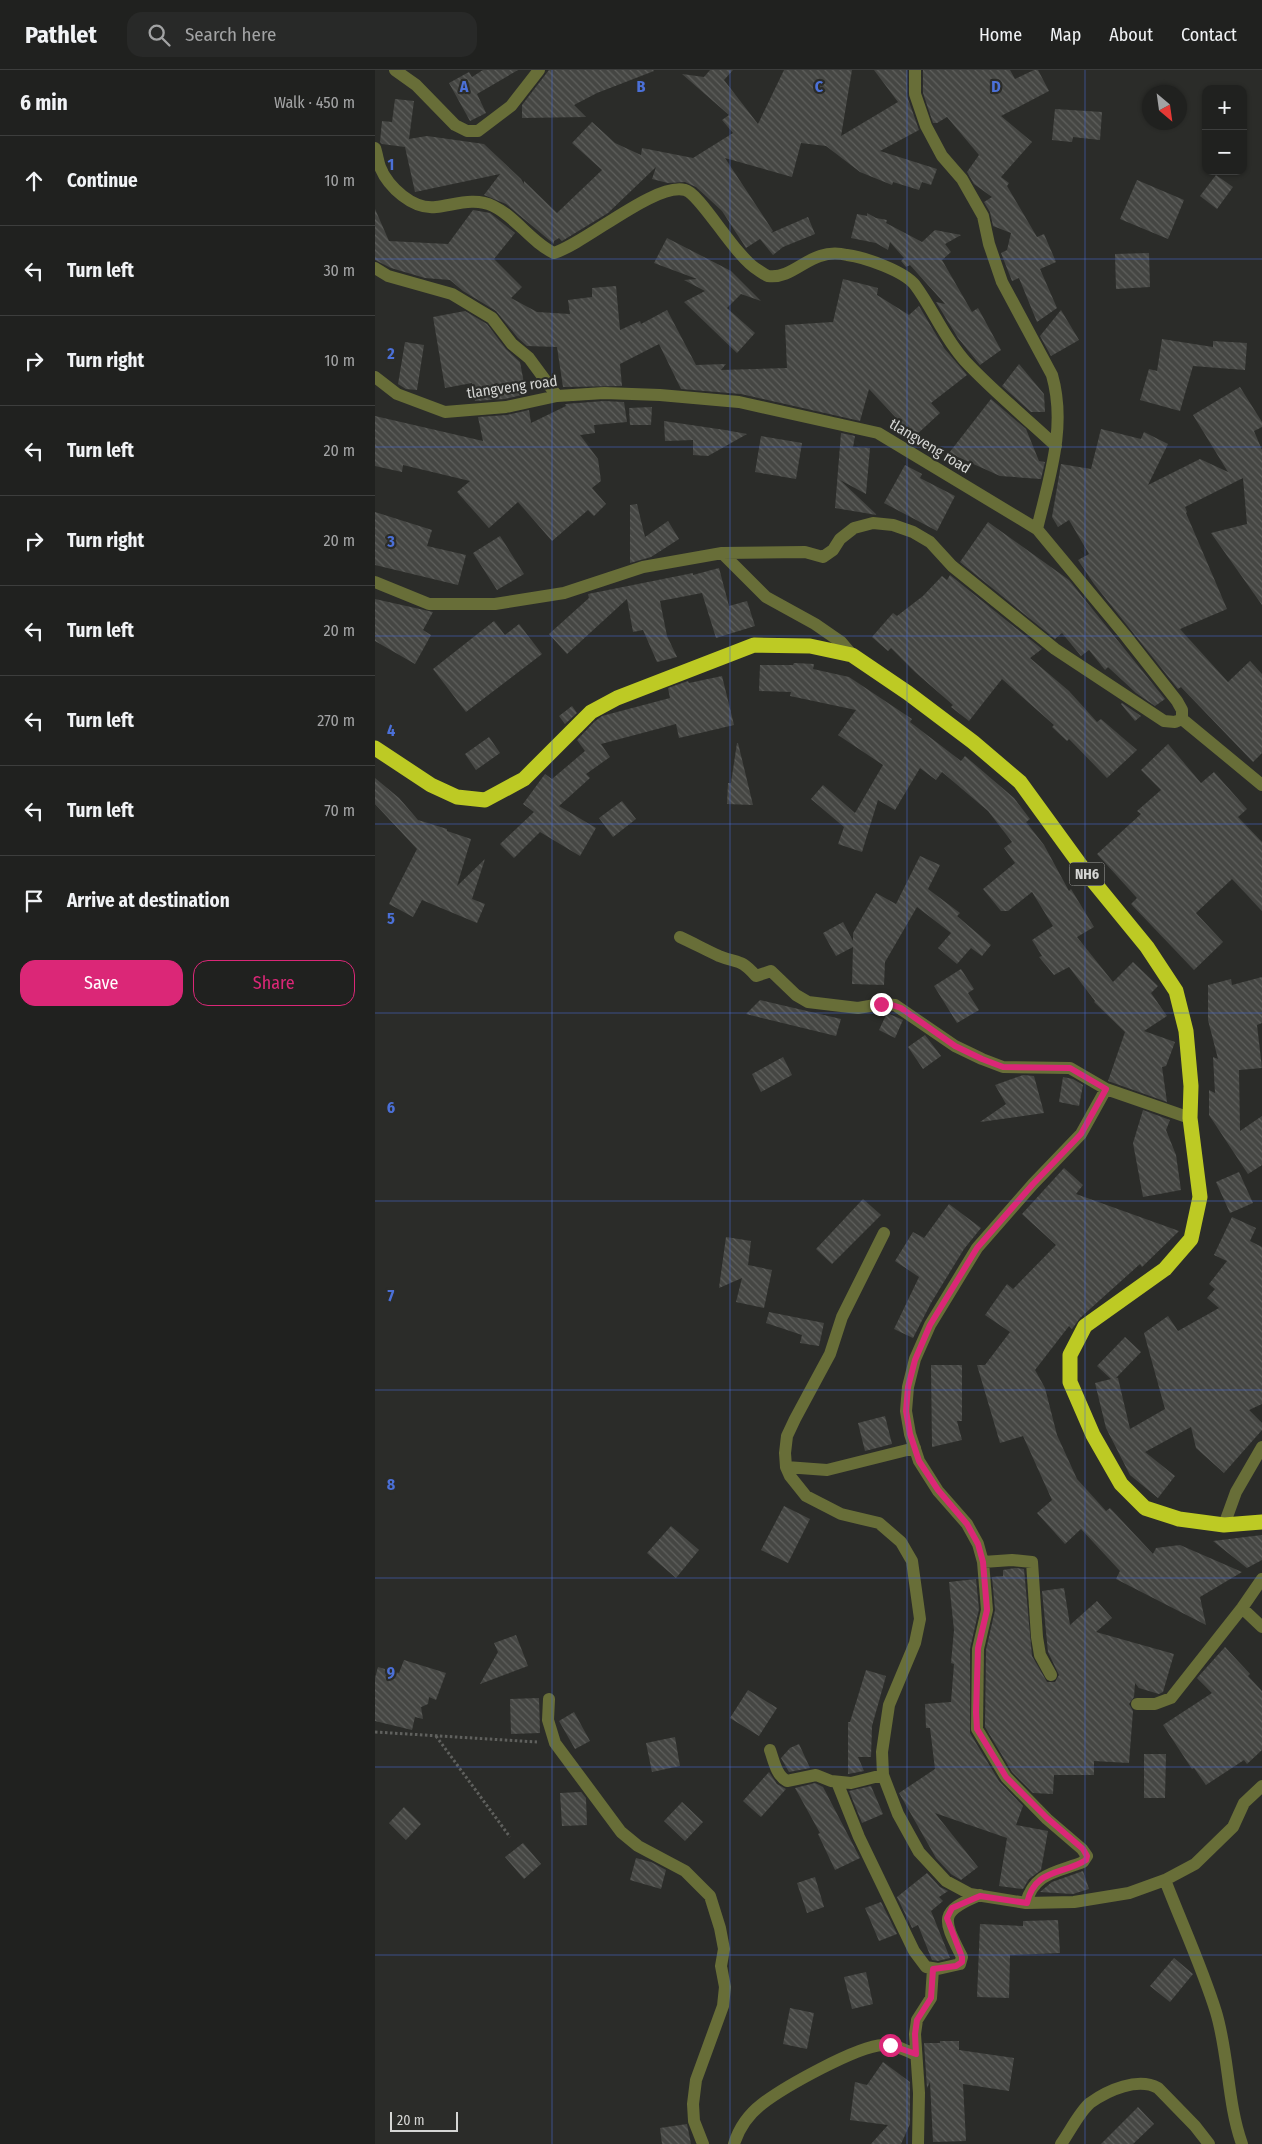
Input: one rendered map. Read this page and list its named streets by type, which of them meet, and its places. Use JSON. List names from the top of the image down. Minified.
{"streets":{"highway":["NH6"],"street":["tlangveng road"]},"scale_bar":"20 m","north":"bottom right","page":{"header":"Pathlet","search":"Search here","nav":["Home","Map","About","Contact"],"heading":["6 min","Walk · 450 m"],"map_buttons":["+","−"],"list":[["Continue","10 m"],["Turn left","30 m"],["Turn right","10 m"],["Turn left","20 m"],["Turn right","20 m"],["Turn left","20 m"],["Turn left","270 m"],["Turn left","70 m"],"Arrive at destination"],"buttons":["Save","Share"],"scale":"20 m"},"grid":{"columns":["A","B","C","D"],"rows":["1","2","3","4","5","6","7","8","9"]}}
